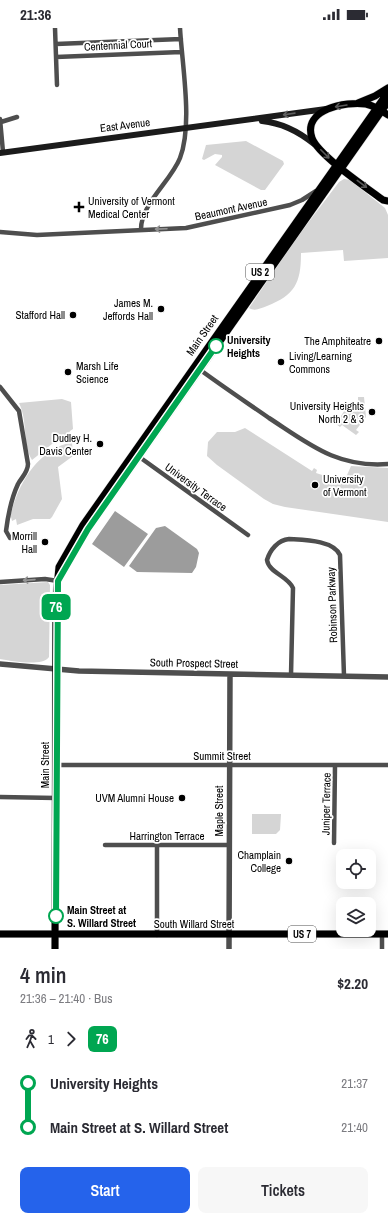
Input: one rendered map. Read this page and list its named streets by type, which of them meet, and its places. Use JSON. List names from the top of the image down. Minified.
{"streets":{"main road":["East Avenue","US 2","Main Street","South Willard Street","US 7"],"street":["Centennial Court","Beaumont Avenue","University Terrace","Robinson Parkway","South Prospect Street","Summit Street","Juniper Terrace","Maple Street","Harrington Terrace"]},"crossings":[["East Avenue","US 2"],["East Avenue","Main Street"],["Beaumont Avenue","Main Street"],["US 2","Main Street"],["Main Street","University Terrace"],["Main Street","South Prospect Street"],["Main Street","Summit Street"],["Main Street","South Willard Street"],["Robinson Parkway","South Prospect Street"],["South Prospect Street","Maple Street"],["Summit Street","Juniper Terrace"],["Summit Street","Maple Street"],["Maple Street","Harrington Terrace"],["Maple Street","South Willard Street"]],"one_way":["Beaumont Avenue"],"places":{"health":["University of Vermont Medical Center"],"other":["James M. Jeffords Hall","Stafford Hall","The Amphiteatre","University Heights","Living/Learning Commons","Marsh Life Science","University Heights North 2 & 3","Dudley H. Davis Center","University of Vermont","Morrill Hall","UVM Alumni House","Champlain College","Main Street at S. Willard Street"]},"lines":["bus line 76"],"page":{"status":"21:36","on_map":"76","heading":["4 min","21:36 – 21:40 · Bus","$2.20"],"legs":["1","76"],"list":[{"name":"University Heights","value":"21:37"},{"name":"Main Street at S. Willard Street","value":"21:40"}],"buttons":["Start","Tickets"]}}
